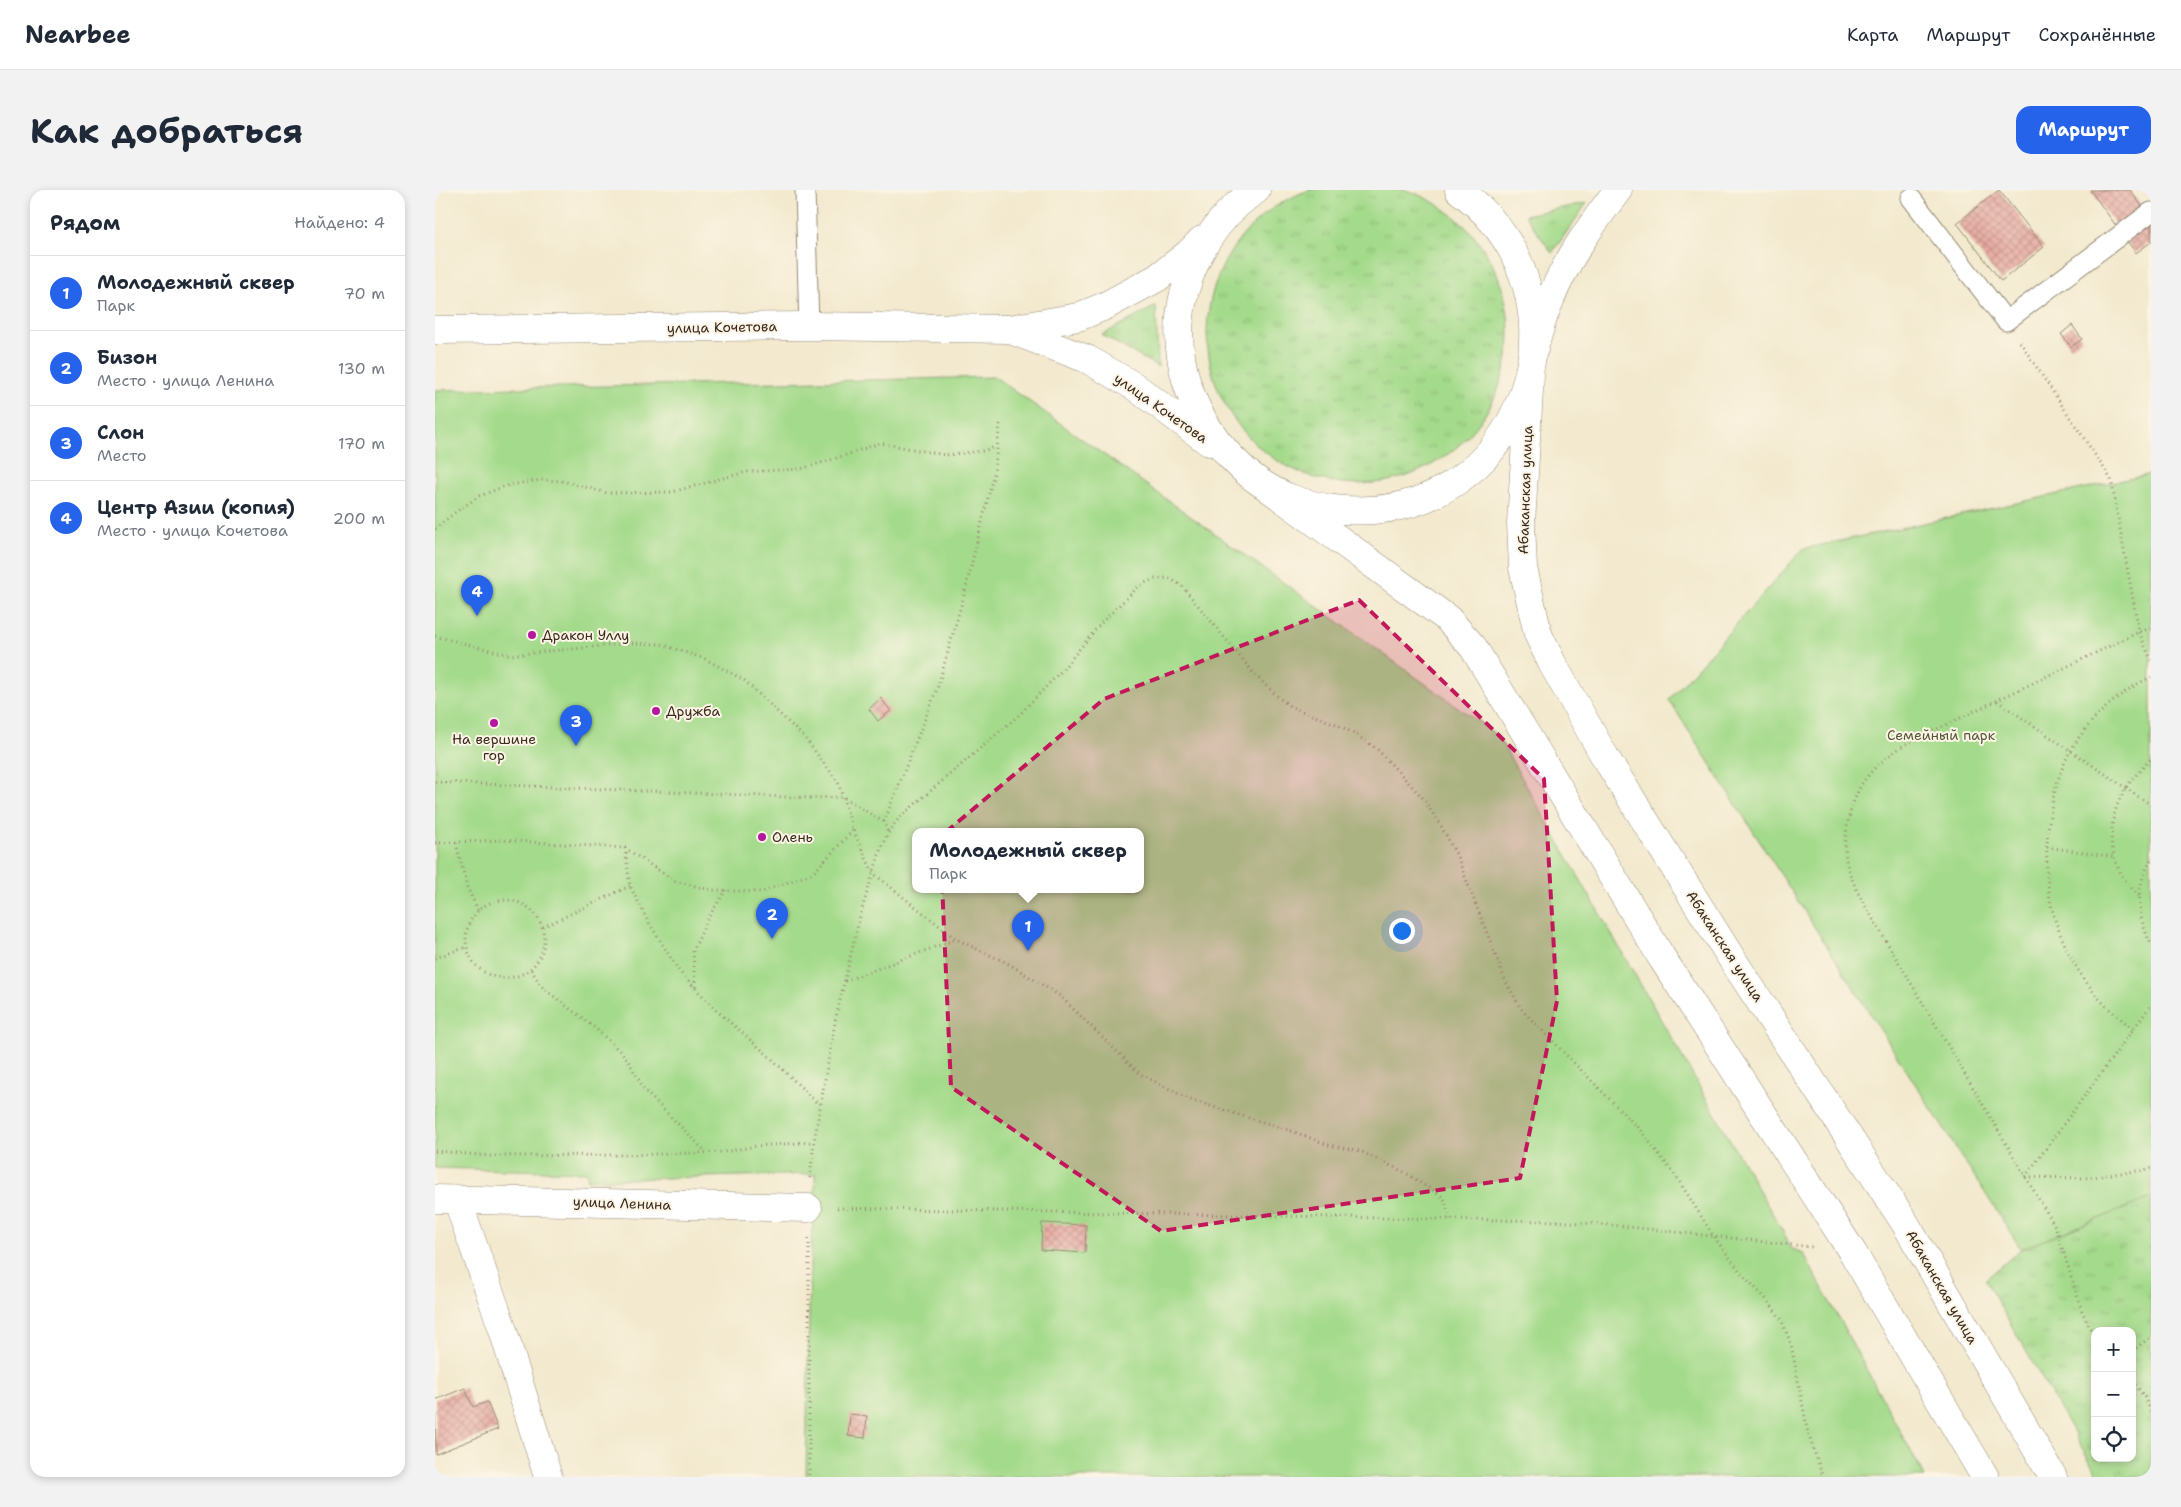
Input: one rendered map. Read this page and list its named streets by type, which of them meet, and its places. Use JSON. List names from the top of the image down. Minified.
{"streets":{"main road":["улица Кочетова","Абаканская улица","улица Ленина"]},"parks":["Семейный парк"],"places":["Дракон Уллу","Дружба","На вершине гор","Олень"],"page":{"header":"Nearbee","nav":["Карта","Маршрут","Сохранённые"],"buttons":"Маршрут","title":"Как добраться","heading":["Рядом","Найдено: 4"],"list":[{"mark":"1","name":"Молодежный сквер","note":"Парк","value":"70 m"},{"mark":"2","name":"Бизон","note":"Место · улица Ленина","value":"130 m"},{"mark":"3","name":"Слон","note":"Место","value":"170 m"},{"mark":"4","name":"Центр Азии (копия)","note":"Место · улица Кочетова","value":"200 m"}],"pins":["4","3","2","1"],"popup":["Молодежный сквер","Парк"],"map_buttons":["+","−"]}}
